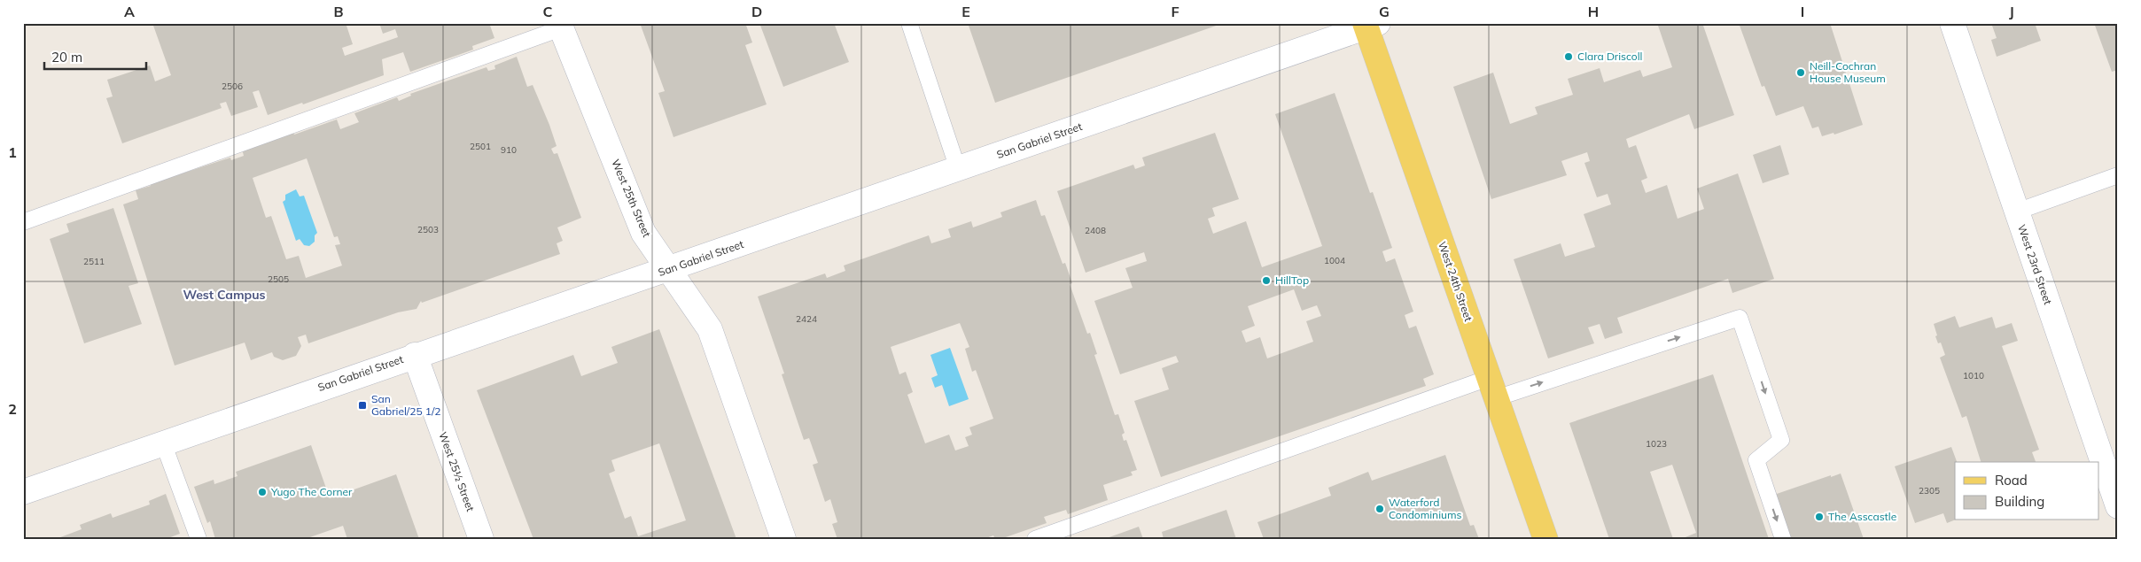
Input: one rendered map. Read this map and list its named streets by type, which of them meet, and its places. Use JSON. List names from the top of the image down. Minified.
{"streets":{"main road":["West 24th Street"],"street":["San Gabriel Street","West 25th Street","West 23rd Street","West 25½ Street"]},"crossings":[["San Gabriel Street","West 25th Street"],["San Gabriel Street","West 24th Street"],["San Gabriel Street","West 25½ Street"]],"districts":["West Campus"],"places":{"other":["Clara Driscoll","Neill-Cochran House Museum","HillTop","Yugo The Corner","Waterford Condominiums","The Asscastle"],"transit":["San Gabriel/25 1/2"]},"house_numbers":["2506","2501","910","2503","2408","1004","2511","2505","2424","1010","1023","2305"],"legend":["Road","Building"],"scale_bar":"20 m","grid":{"columns":["A","B","C","D","E","F","G","H","I","J"],"rows":["1","2"]}}
